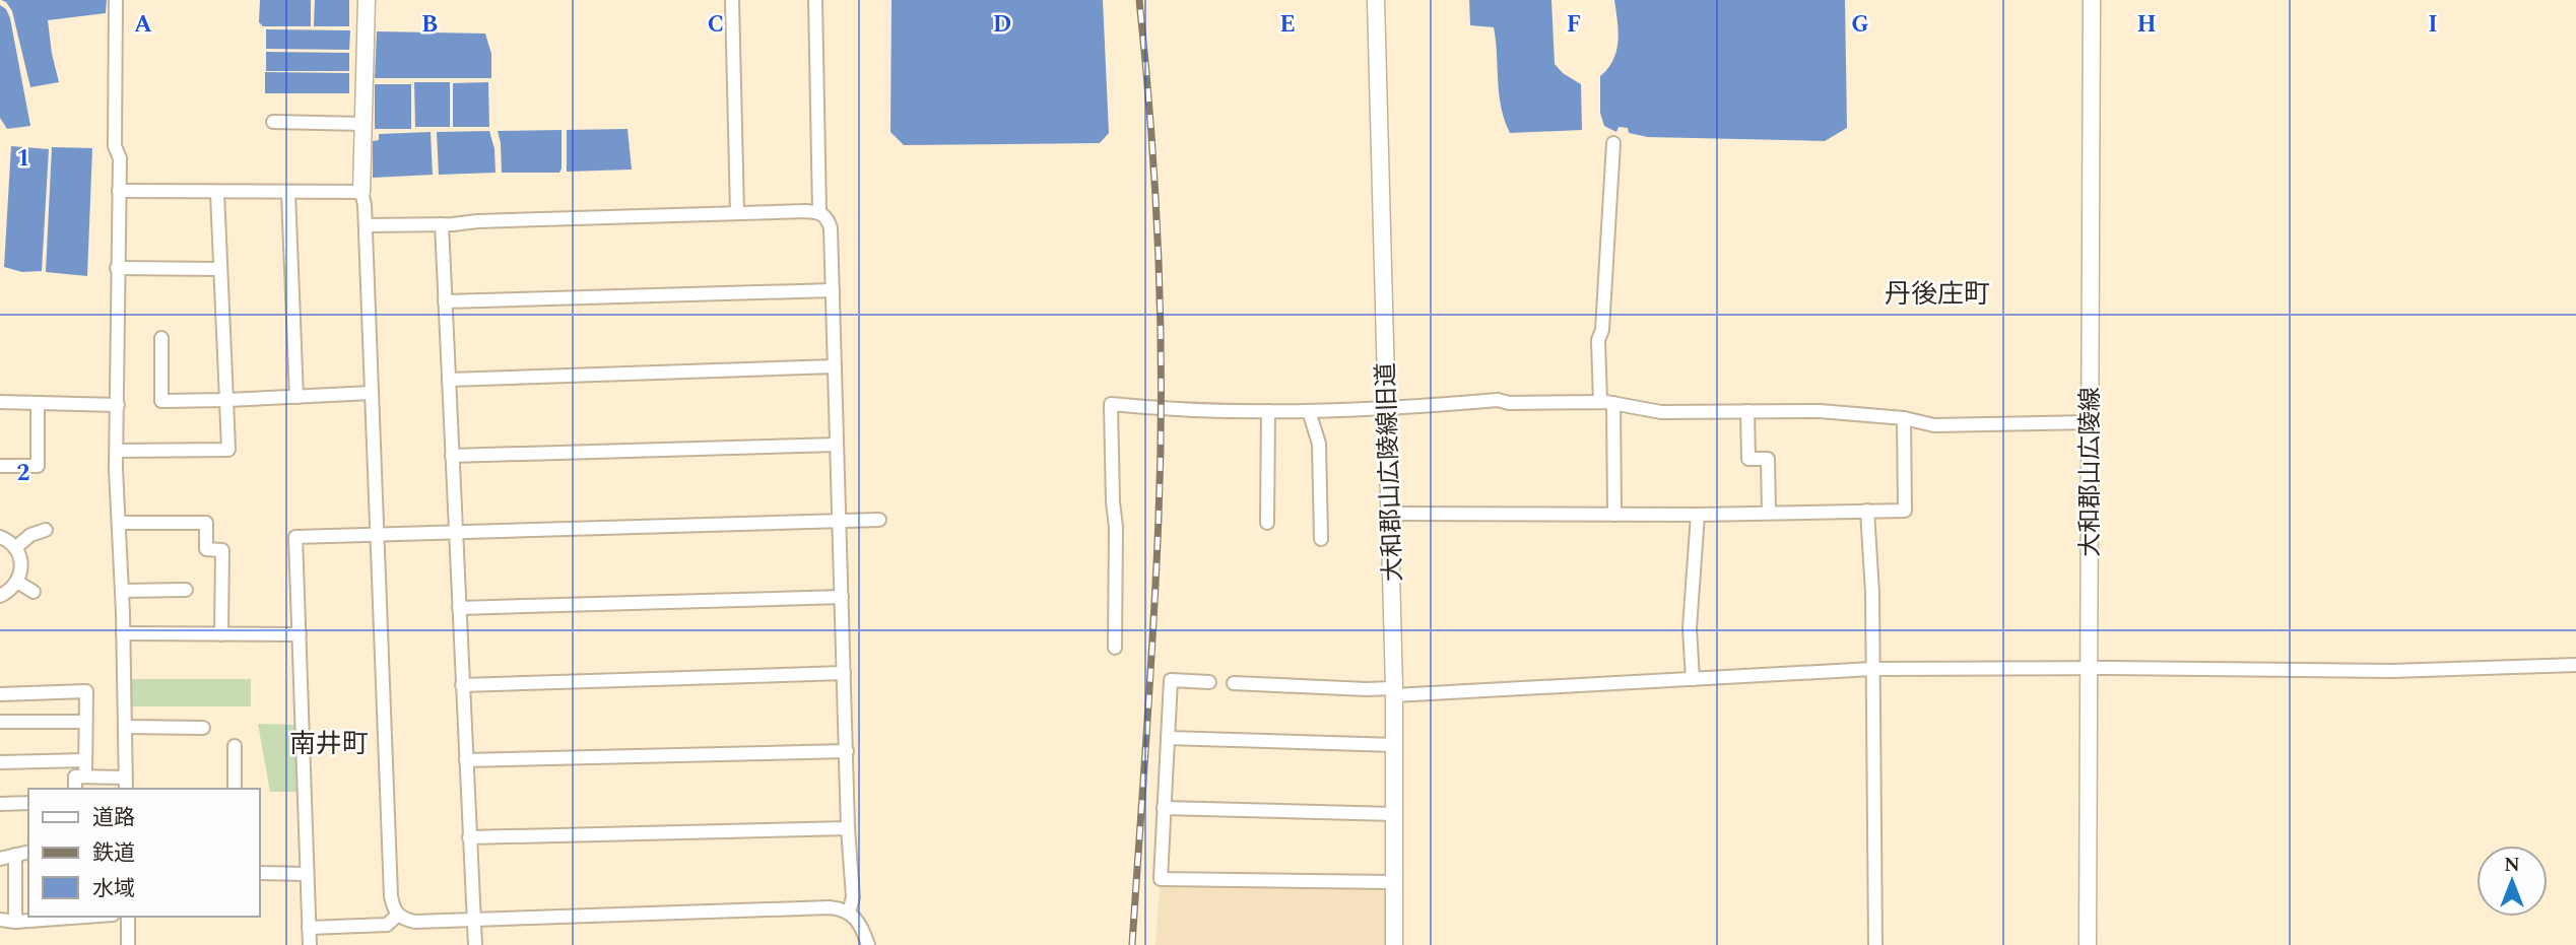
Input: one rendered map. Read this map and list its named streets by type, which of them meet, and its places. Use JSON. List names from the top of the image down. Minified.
{"streets":{"street":["大和郡山広陵線旧道","大和郡山広陵線"]},"districts":["丹後庄町","南井町"],"legend":["道路","鉄道","水域"],"north":"top","grid":{"columns":["A","B","C","D","E","F","G","H","I"],"rows":["1","2"]}}
